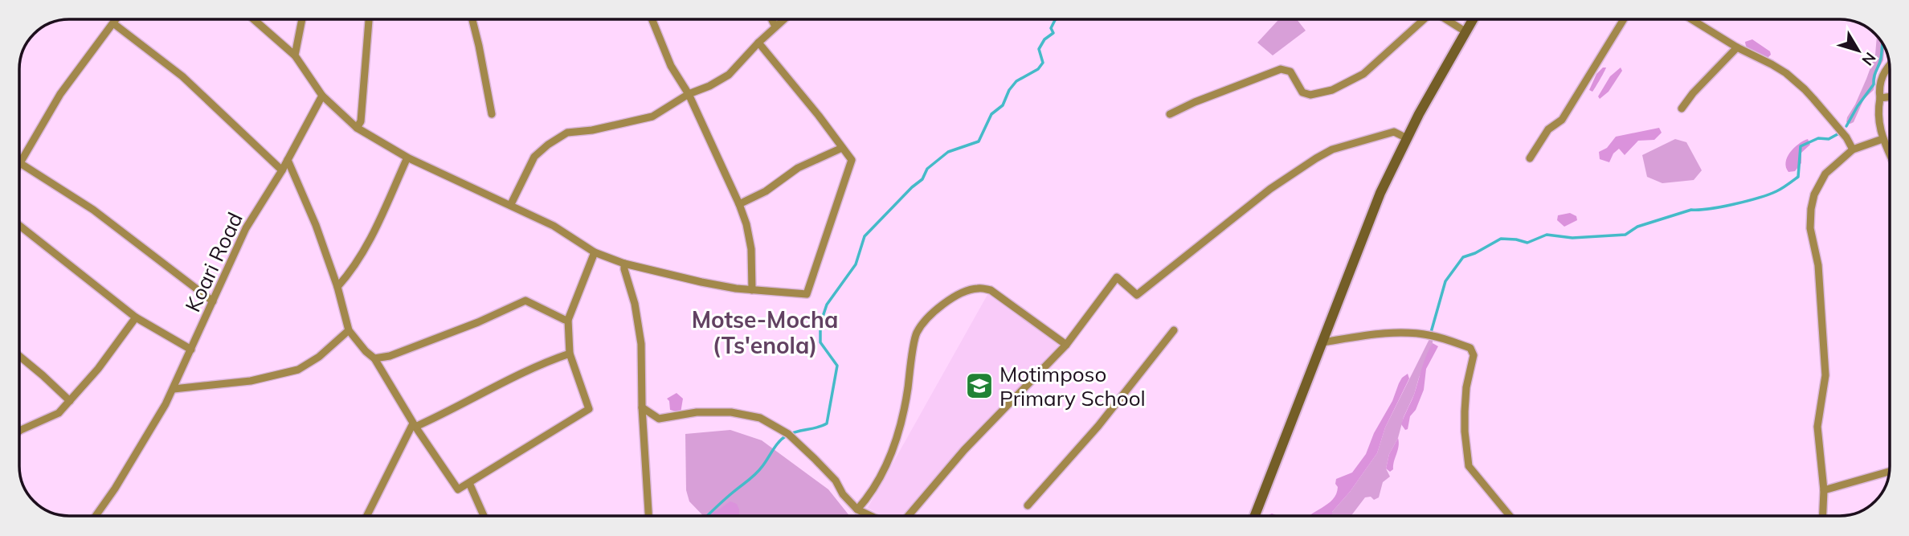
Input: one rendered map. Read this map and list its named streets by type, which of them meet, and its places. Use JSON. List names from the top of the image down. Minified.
{"streets":{"street":["Koari Road"]},"districts":["Motse-Mocha (Ts'enola)"],"places":{"school or university":["Motimposo Primary School"]},"north":"bottom right"}
